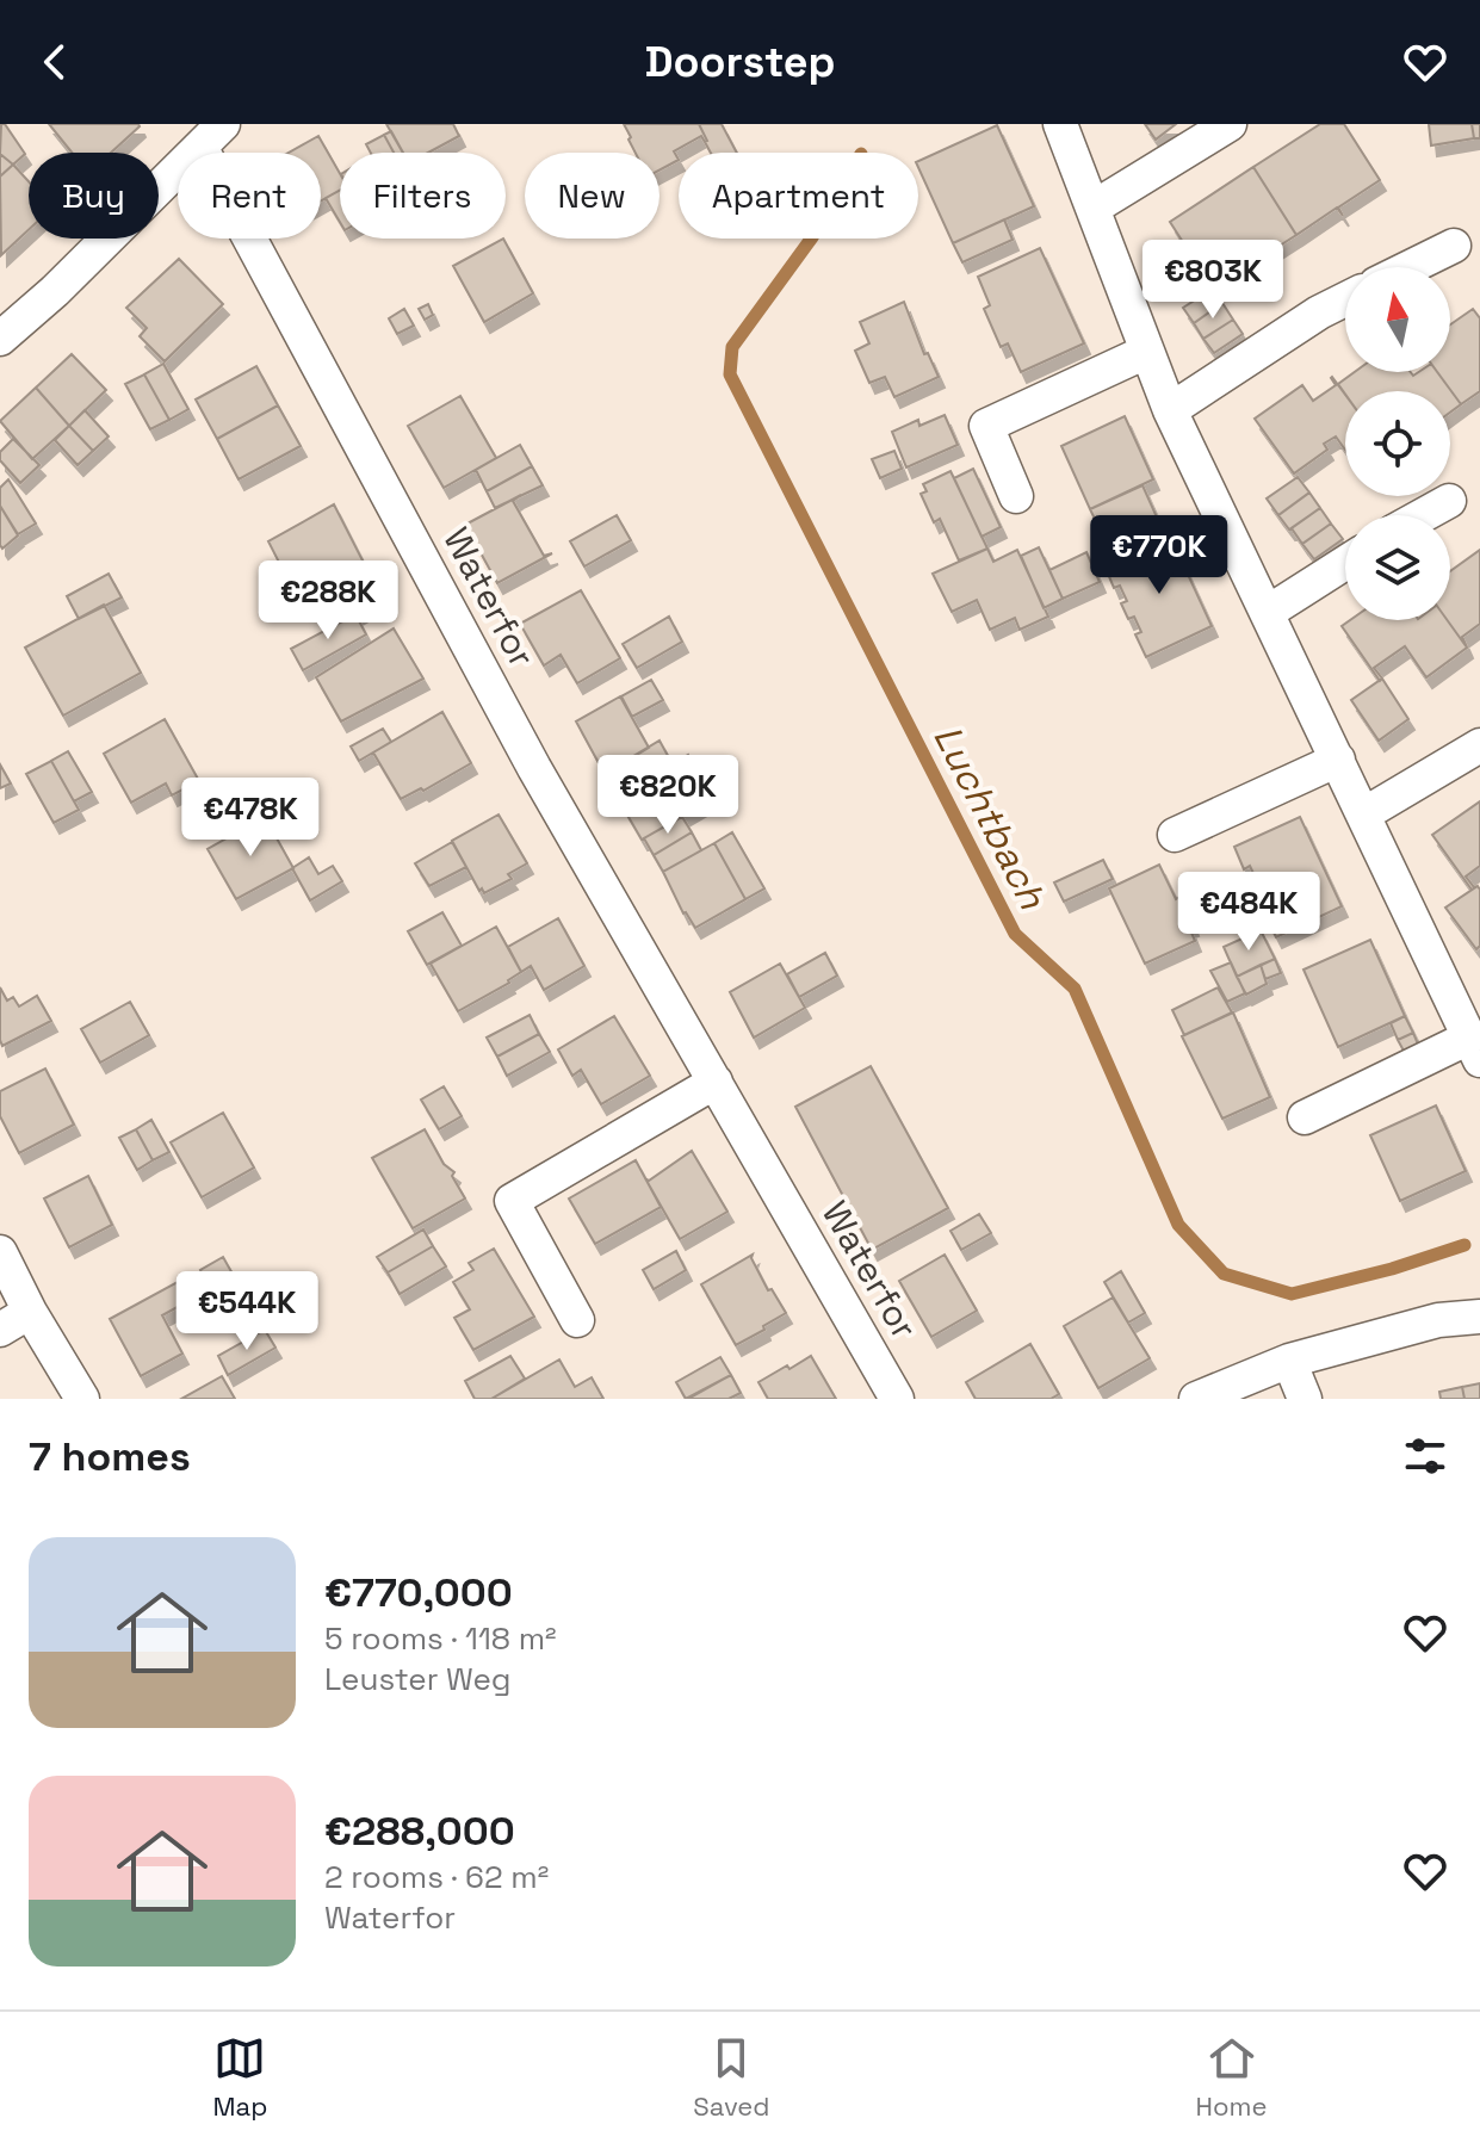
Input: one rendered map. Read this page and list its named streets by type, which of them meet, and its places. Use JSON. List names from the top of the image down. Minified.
{"streets":{"street":["Waterfor"]},"water":["Luchtbach"],"north":"top","page":{"header":"Doorstep","chip":["Buy","Rent","Filters","New","Apartment"],"price":["€803K","€770K","€288K","€820K","€478K","€484K","€544K"],"heading":"7 homes","list":[{"name":"€770,000","note":"5 rooms · 118 m² · Leuster Weg"},{"name":"€288,000","note":"2 rooms · 62 m² · Waterfor"}],"tabs":["Map","Saved","Home"]}}
